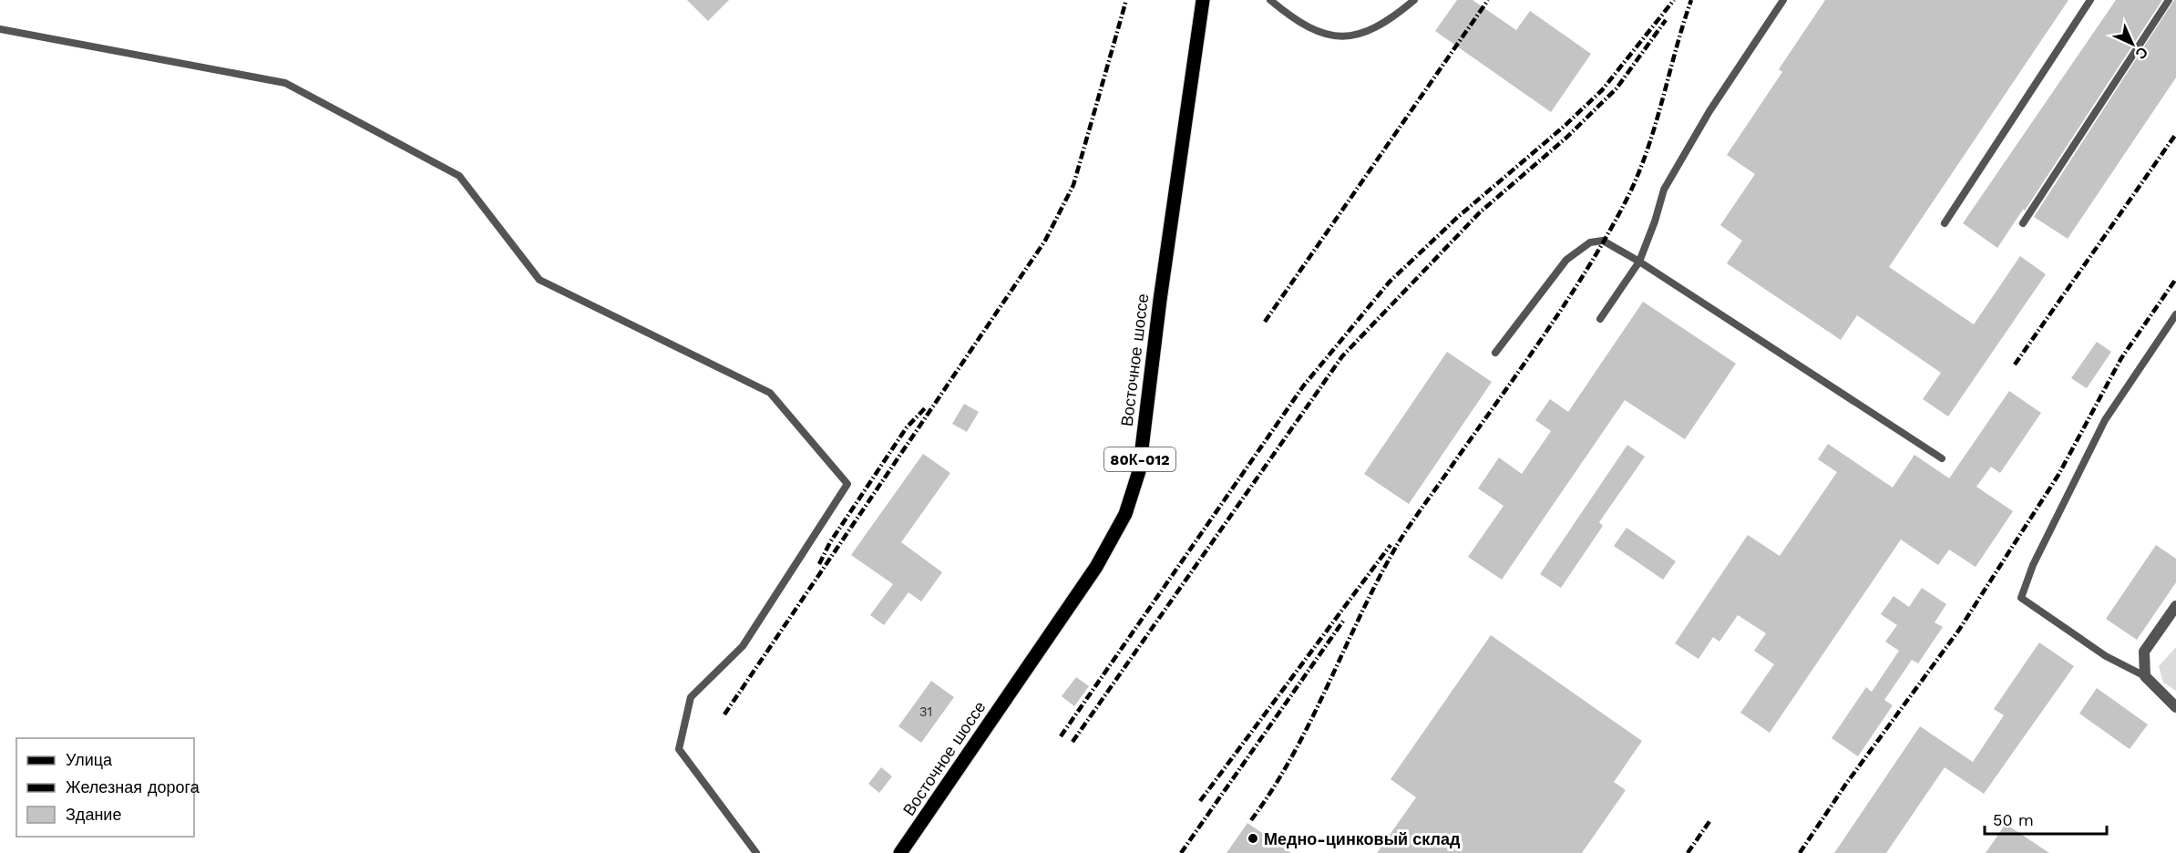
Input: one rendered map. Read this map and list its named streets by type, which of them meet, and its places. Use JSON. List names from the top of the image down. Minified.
{"streets":{"main road":["Восточное шоссе","80К-012"]},"places":["Медно-цинковый склад"],"house_numbers":["31"],"legend":["Улица","Железная дорога","Здание"],"scale_bar":"50 m","north":"bottom right"}
